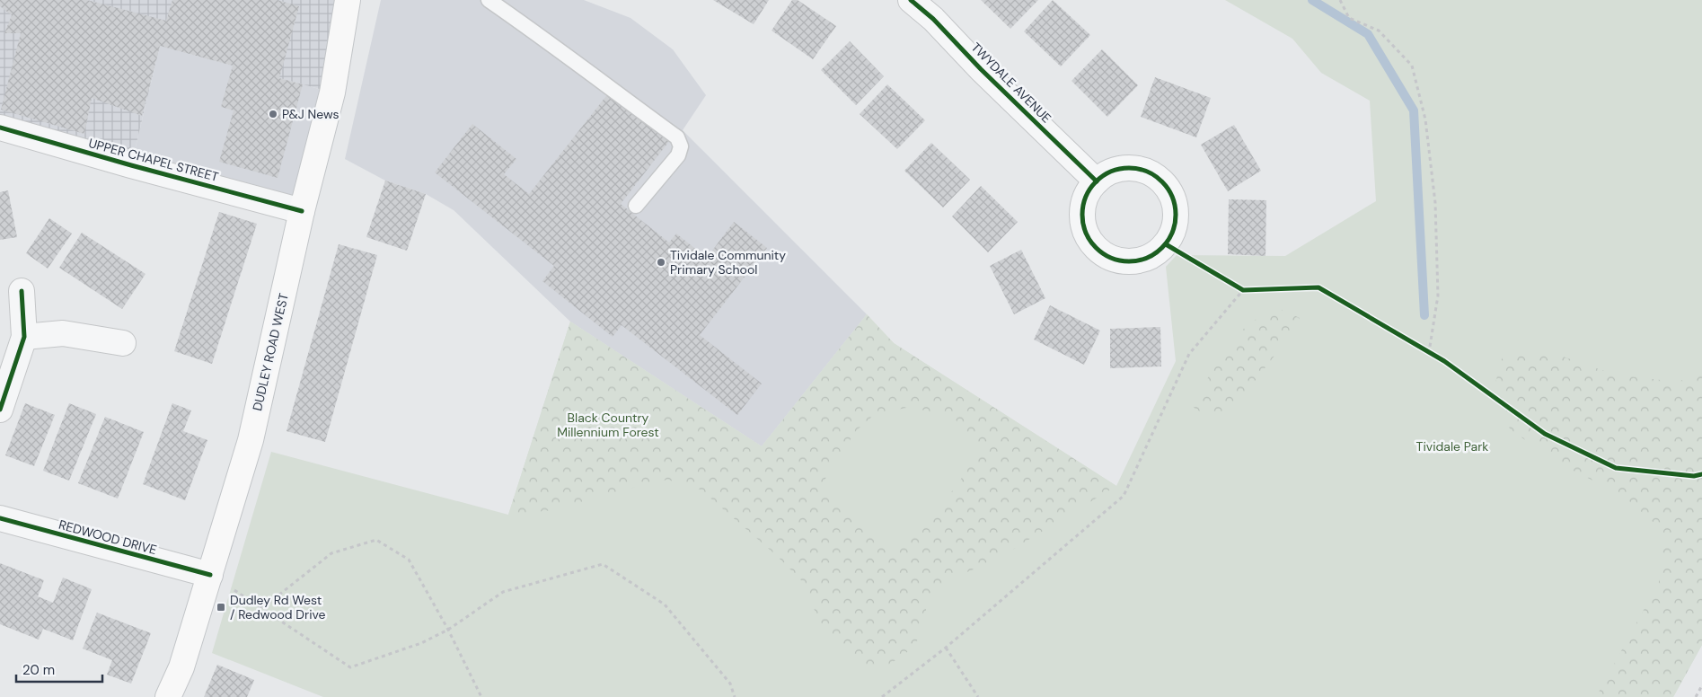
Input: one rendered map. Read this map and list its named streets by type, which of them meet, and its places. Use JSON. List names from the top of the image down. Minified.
{"streets":{"main road":["DUDLEY ROAD WEST"],"street":["TWYDALE AVENUE","UPPER CHAPEL STREET","REDWOOD DRIVE"]},"crossings":[["UPPER CHAPEL STREET","DUDLEY ROAD WEST"],["DUDLEY ROAD WEST","REDWOOD DRIVE"]],"parks":["Black Country Millennium Forest","Tividale Park"],"places":{"other":["P&J News","Tividale Community Primary School"],"transit":["Dudley Rd West / Redwood Drive"]},"scale_bar":"20 m"}
